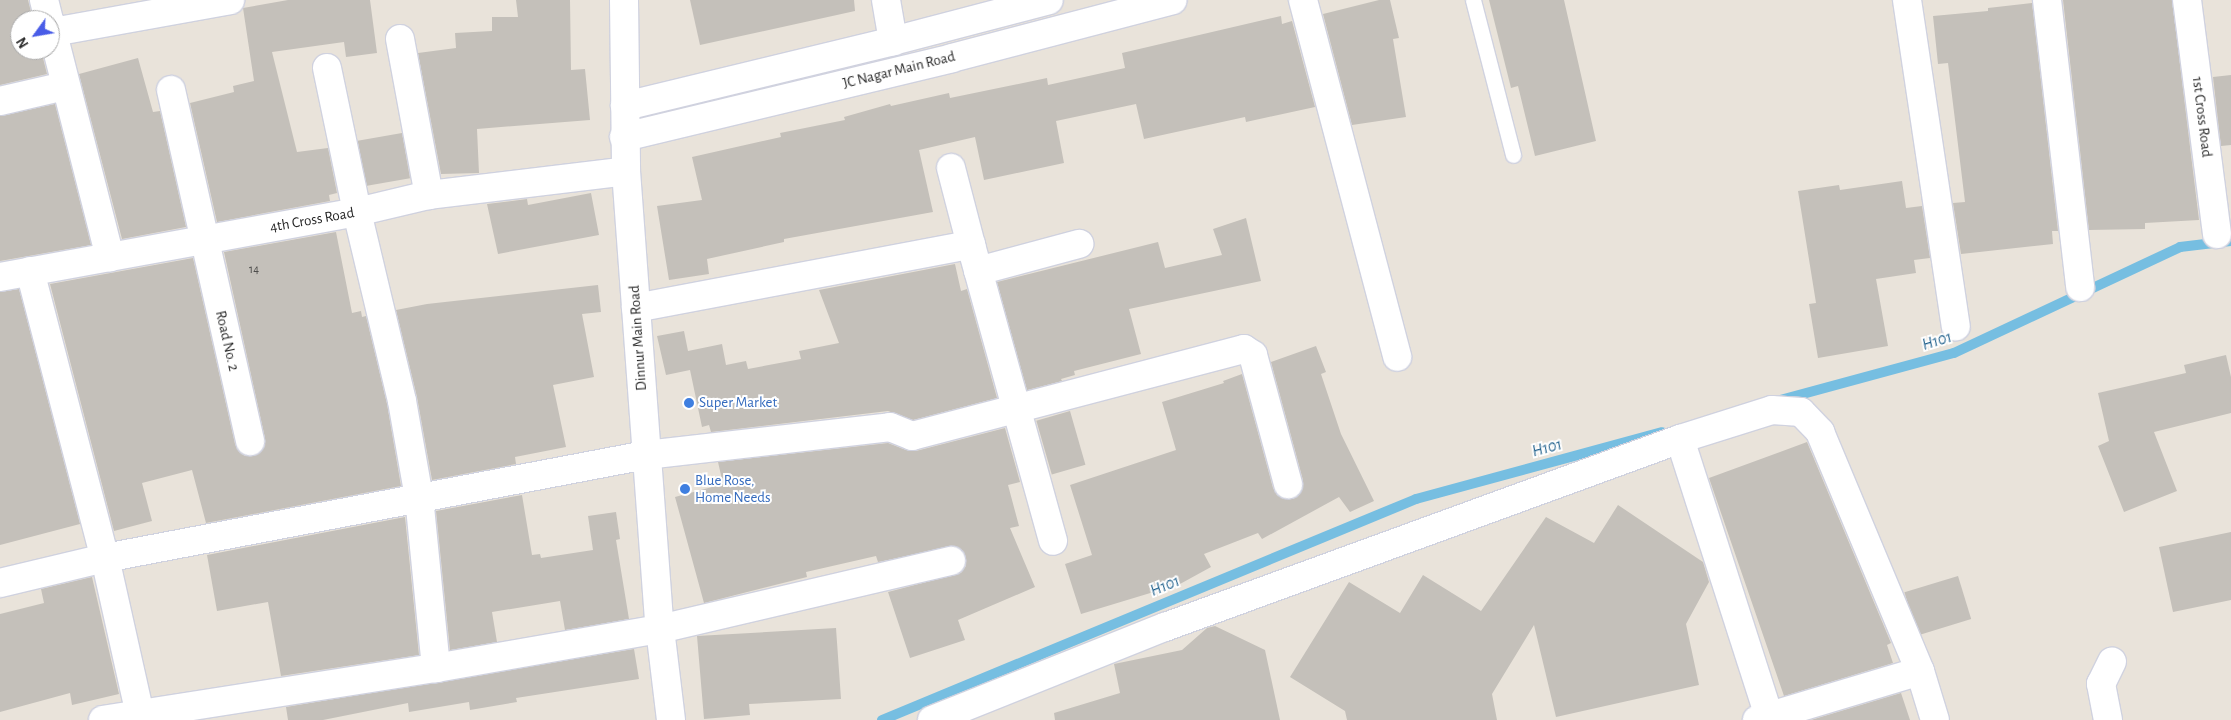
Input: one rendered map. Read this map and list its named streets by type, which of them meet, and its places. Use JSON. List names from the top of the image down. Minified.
{"streets":{"street":["JC Nagar Main Road","1st Cross Road","4th Cross Road","Dinnur Main Road","Road No. 2"]},"crossings":[["JC Nagar Main Road","Dinnur Main Road"],["4th Cross Road","Dinnur Main Road"],["4th Cross Road","Road No. 2"]],"water":["H101"],"places":["Super Market","Blue Rose, Home Needs"],"house_numbers":["14"],"north":"bottom left"}
